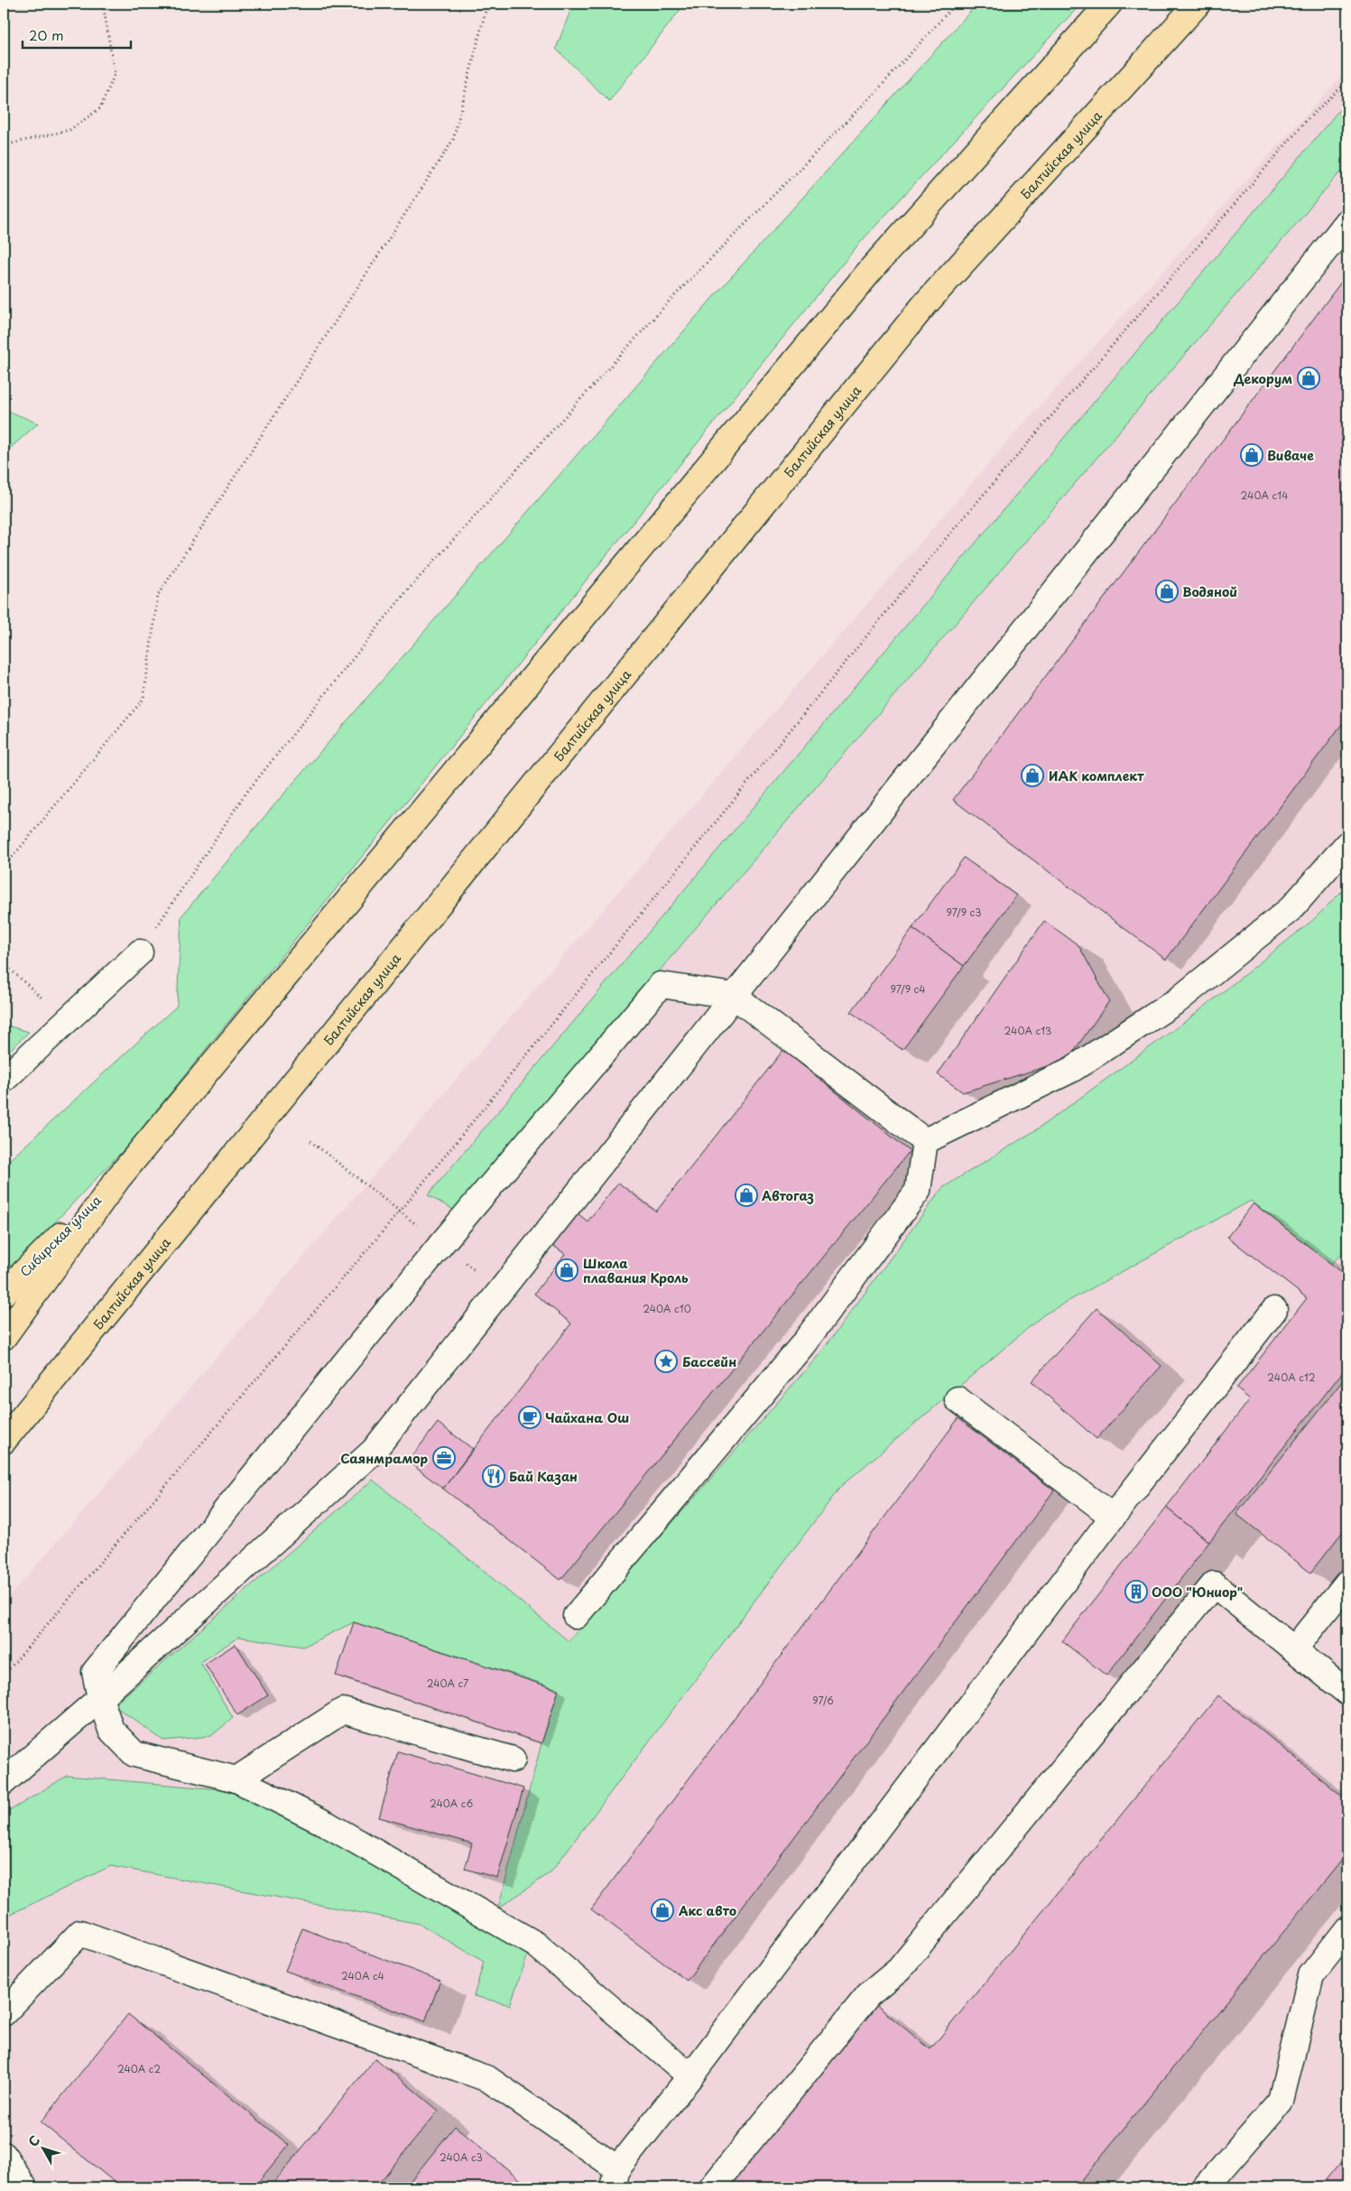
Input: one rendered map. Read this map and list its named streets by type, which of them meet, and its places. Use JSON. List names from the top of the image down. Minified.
{"streets":{"main road":["Балтийская улица","Сибирская улица"]},"places":{"shop":["Декорум","Виваче","Водяной","ИАК комплект","Автогаз","Школа плавания Кроль","Акс авто"],"place":["Бассейн"],"cafe":["Чайхана Ош"],"office":["Саянмрамор"],"restaurant":["Бай Казан"],"building":["ООО \"Юниор\""]},"house_numbers":["240А с14","97/9 с3","97/9 с4","240А с13","240А с10","240А с12","240А с7","97/6","240А с6","240А с4","240А с2","240А с3"],"scale_bar":"20 m","north":"top left"}
